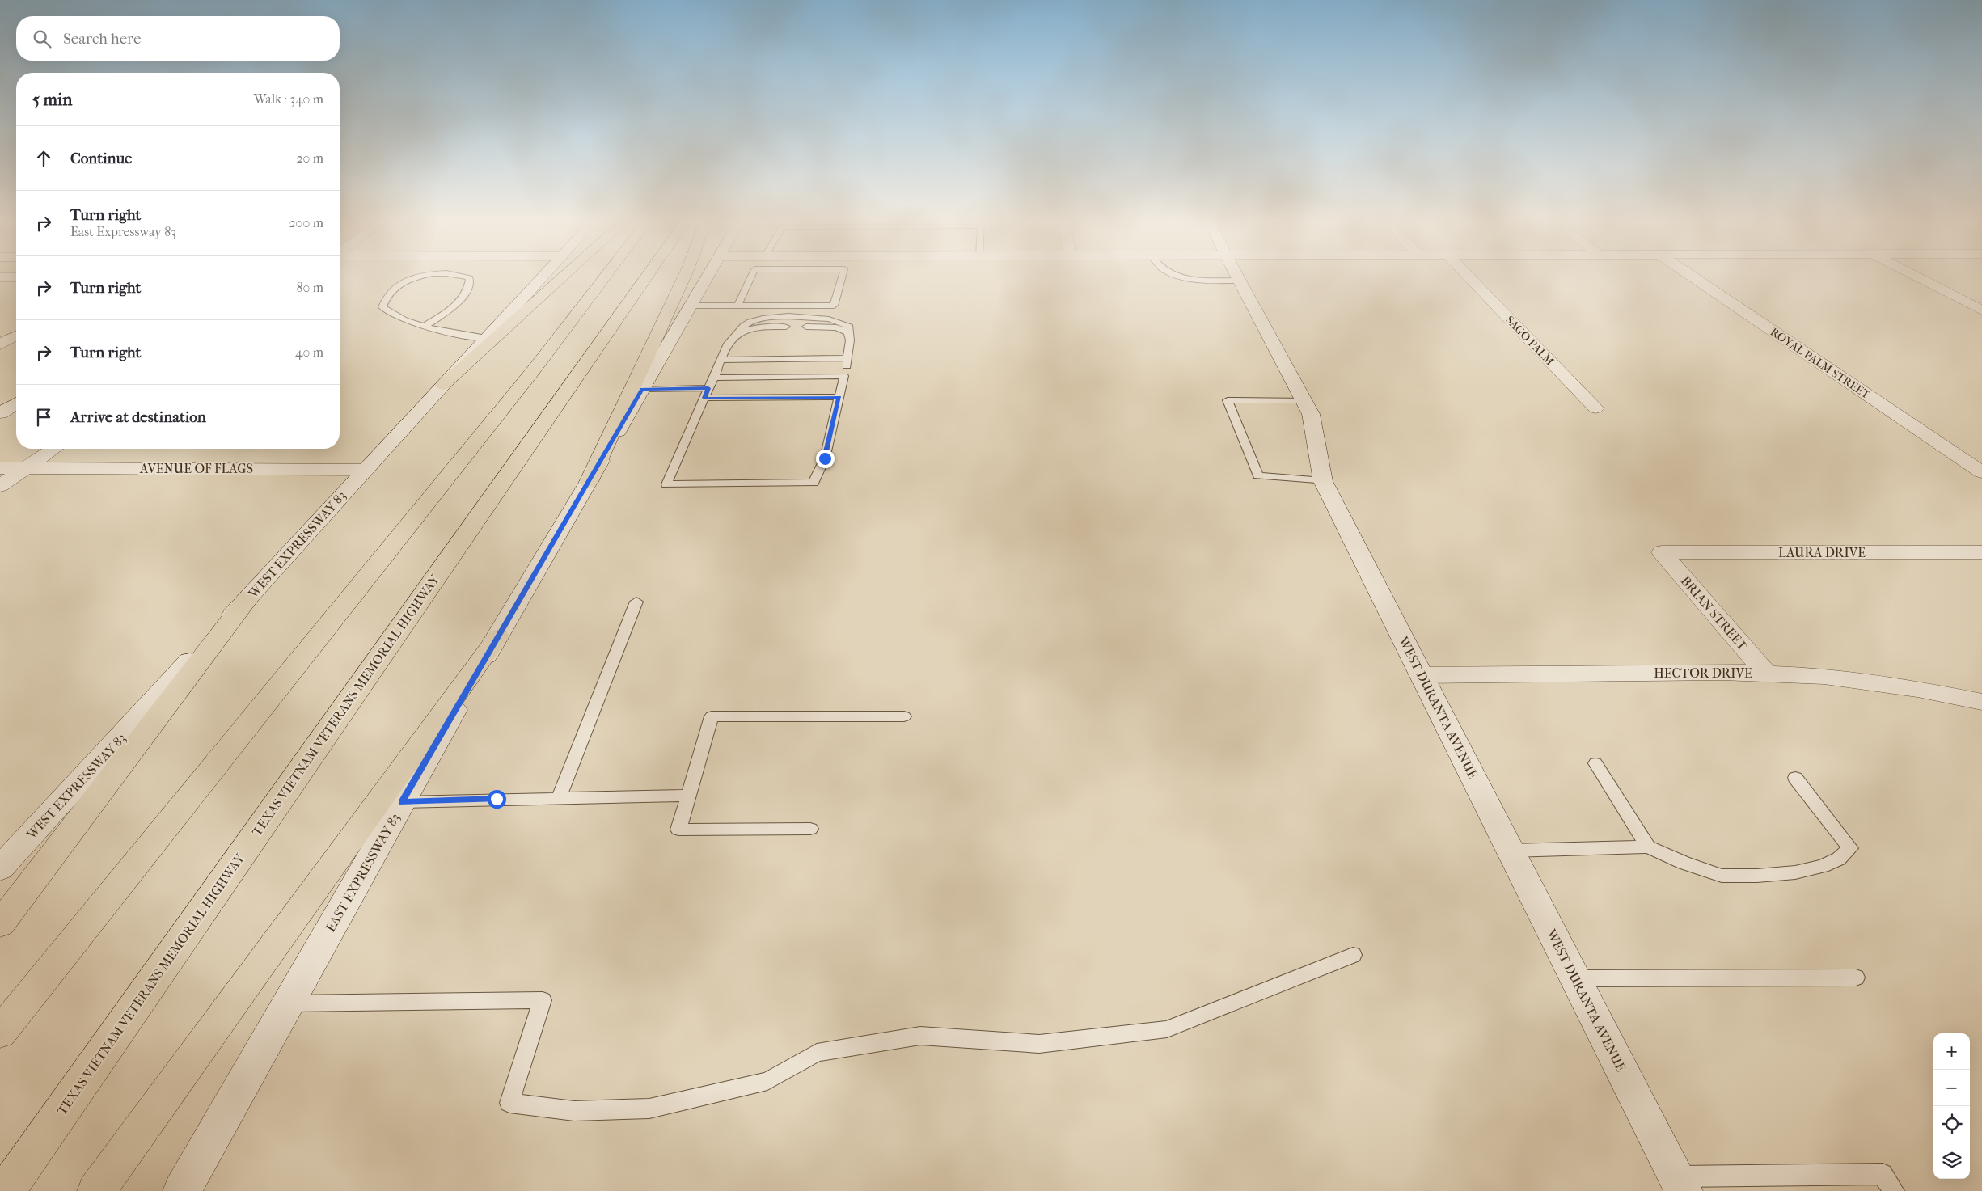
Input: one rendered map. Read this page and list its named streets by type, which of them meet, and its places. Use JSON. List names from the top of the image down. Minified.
{"streets":{"highway":["TEXAS VIETNAM VETERANS MEMORIAL HIGHWAY"],"street":["SAGO PALM","ROYAL PALM STREET","AVENUE OF FLAGS","WEST EXPRESSWAY 83","LAURA DRIVE","BRIAN STREET","HECTOR DRIVE","WEST DURANTA AVENUE","EAST EXPRESSWAY 83"]},"crossings":[["AVENUE OF FLAGS","WEST EXPRESSWAY 83"],["LAURA DRIVE","BRIAN STREET"],["BRIAN STREET","HECTOR DRIVE"],["HECTOR DRIVE","WEST DURANTA AVENUE"]],"page":{"search":"Search here","heading":["5 min","Walk · 340 m"],"list":[["Continue","20 m"],["Turn right","East Expressway 83","200 m"],["Turn right","80 m"],["Turn right","40 m"],"Arrive at destination"],"map_buttons":["+","−"]}}
